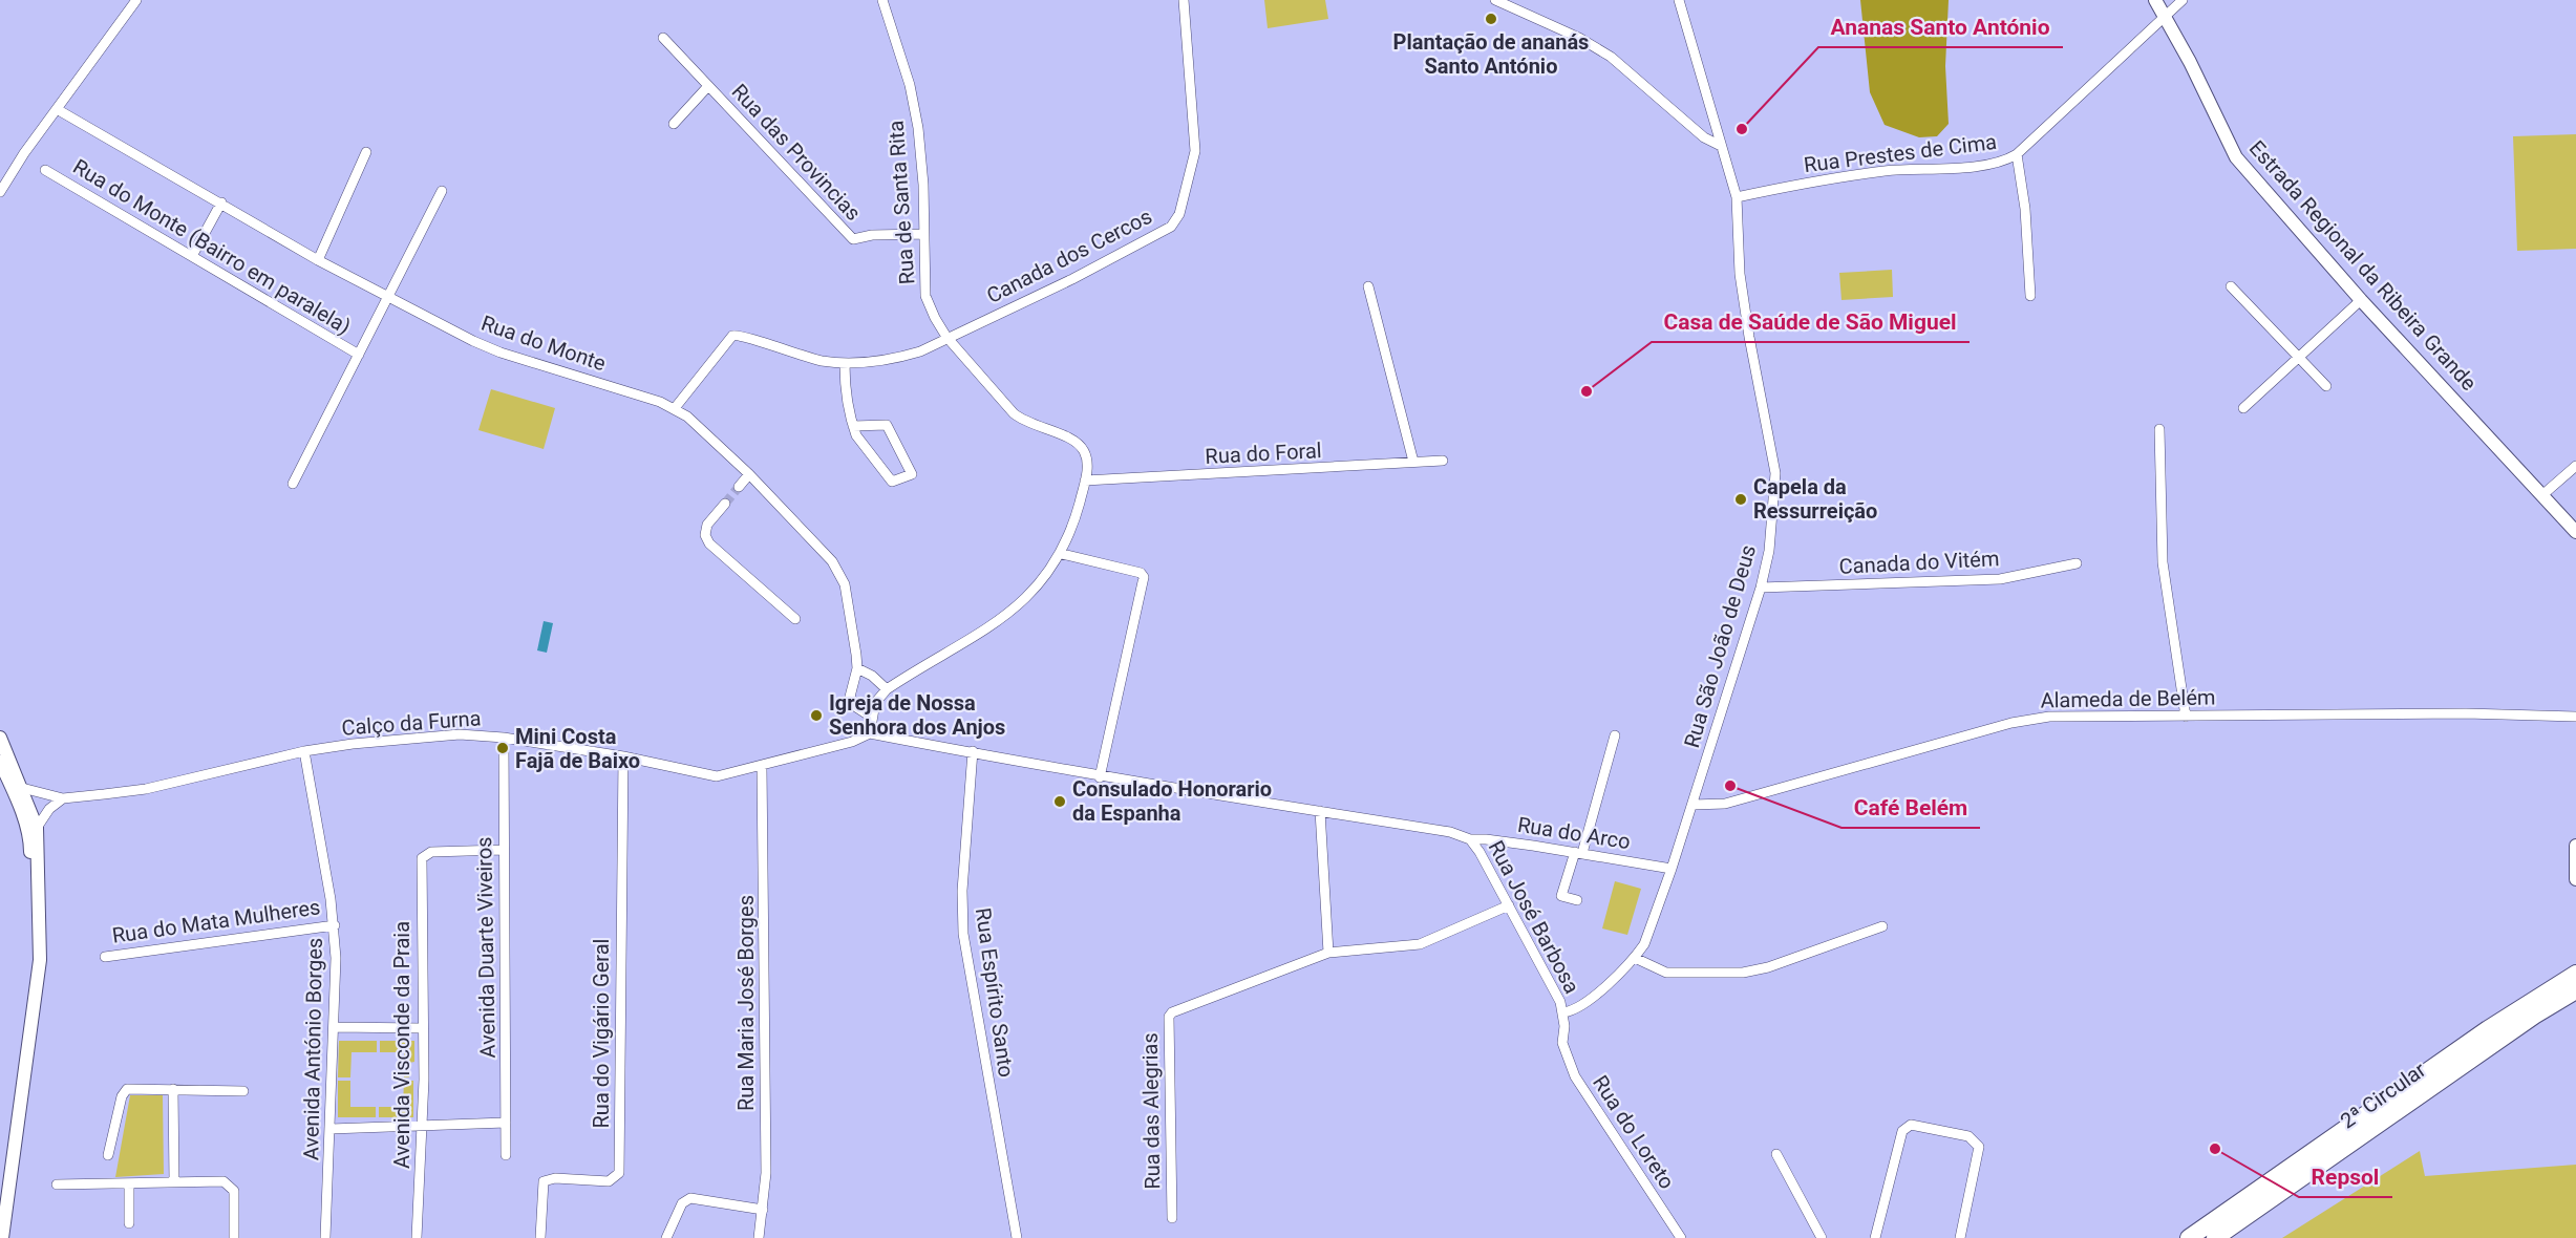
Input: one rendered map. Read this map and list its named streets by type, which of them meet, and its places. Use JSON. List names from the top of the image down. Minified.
{"streets":{"highway":["2ª Circular"],"street":["Rua das Provincias","Rua Prestes de Cima","Rua de Santa Rita","Rua do Monte (Bairro em paralela)","Canada dos Cercos","Estrada Regional da Ribeira Grande","Rua do Monte","Rua do Foral","Canada do Vitém","Rua São João de Deus","Alameda de Belém","Calço da Furna","Rua do Arco","Rua José Barbosa","Rua do Mata Mulheres","Avenida Duarte Viveiros","Rua Espírito Santo","Rua Maria José Borges","Rua do Vigário Geral","Avenida Visconde da Praia","Avenida António Borges","Rua das Alegrias","Rua do Loreto"]},"crossings":[["Rua das Provincias","Rua de Santa Rita"],["Rua Prestes de Cima","Estrada Regional da Ribeira Grande"],["Rua Prestes de Cima","Rua São João de Deus"],["Rua de Santa Rita","Canada dos Cercos"],["Rua de Santa Rita","Rua do Foral"],["Canada dos Cercos","Rua do Monte"],["Canada do Vitém","Rua São João de Deus"],["Rua São João de Deus","Alameda de Belém"],["Rua São João de Deus","Rua do Arco"],["Calço da Furna","Rua do Arco"],["Calço da Furna","Avenida Duarte Viveiros"],["Calço da Furna","Rua Maria José Borges"],["Calço da Furna","Rua do Vigário Geral"],["Calço da Furna","Avenida António Borges"],["Rua do Arco","Rua José Barbosa"],["Rua do Arco","Rua Espírito Santo"],["Rua José Barbosa","Rua do Loreto"],["Rua do Mata Mulheres","Avenida António Borges"],["Avenida Duarte Viveiros","Avenida Visconde da Praia"]],"places":["Plantação de ananás Santo António","Ananas Santo António","Casa de Saúde de São Miguel","Capela da Ressurreição","Igreja de Nossa Senhora dos Anjos","Mini Costa Fajã de Baixo","Café Belém","Consulado Honorario da Espanha","Repsol"]}
